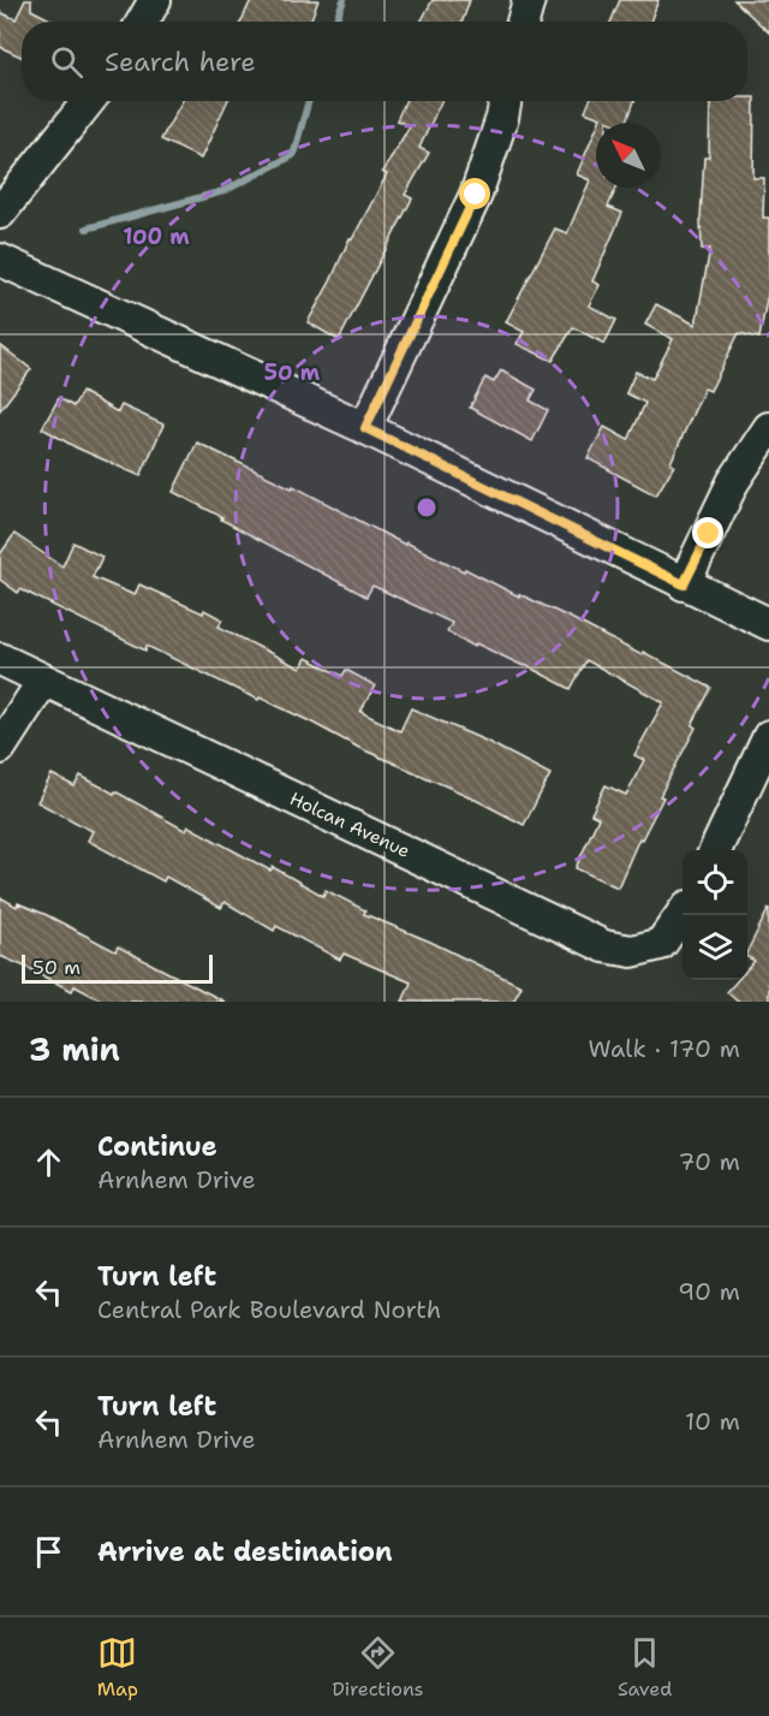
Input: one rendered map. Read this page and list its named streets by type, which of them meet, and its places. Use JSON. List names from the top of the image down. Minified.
{"streets":{"street":["Holcan Avenue"]},"scale_bar":"50 m","north":"top left","page":{"search":"Search here","scale":"50 m","heading":["3 min","Walk · 170 m"],"list":[["Continue","Arnhem Drive","70 m"],["Turn left","Central Park Boulevard North","90 m"],["Turn left","Arnhem Drive","10 m"],"Arrive at destination"],"nav":["Map","Directions","Saved"]},"rings":["100 m","50 m"]}
